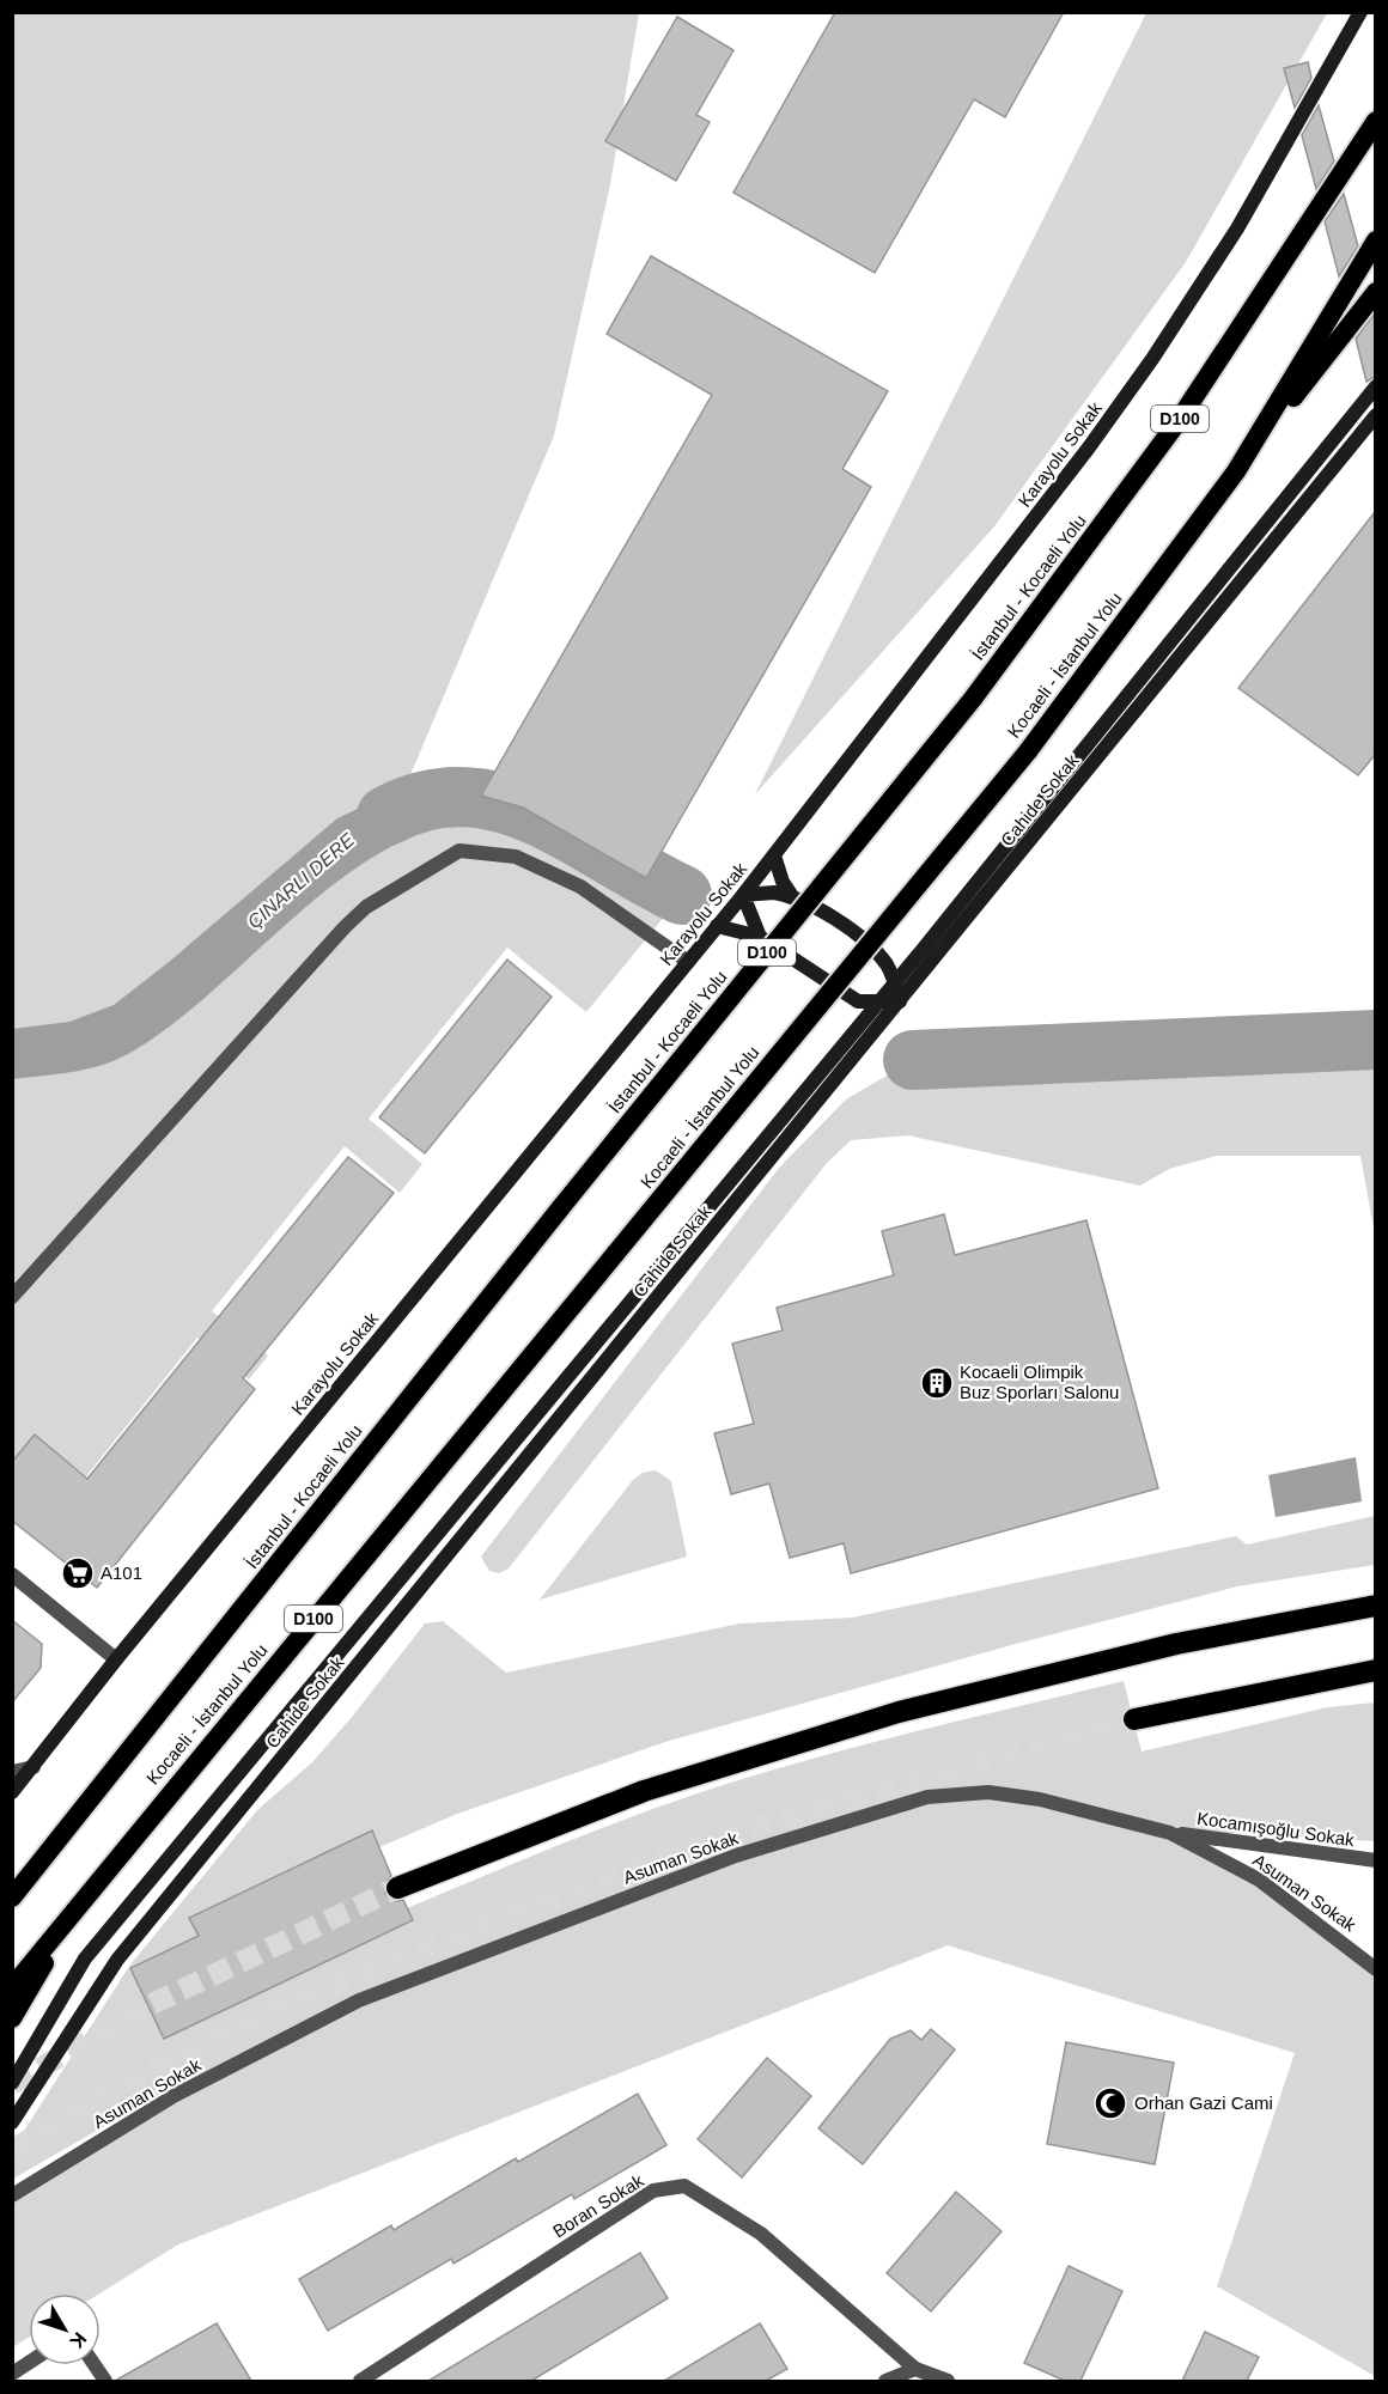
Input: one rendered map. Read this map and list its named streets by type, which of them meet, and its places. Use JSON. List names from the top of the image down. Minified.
{"streets":{"highway":["D100","İstanbul - Kocaeli Yolu","Kocaeli - İstanbul Yolu"],"main road":["Karayolu Sokak","Cahide Sokak"],"street":["Kocamışoğlu Sokak","Asuman Sokak","Boran Sokak"]},"crossings":[["Kocamışoğlu Sokak","Asuman Sokak"]],"water":["ÇINARLI DERE"],"places":{"building":["Kocaeli Olimpik Buz Sporları Salonu"],"supermarket":["A101"],"mosque":["Orhan Gazi Cami"]},"north":"bottom right"}
